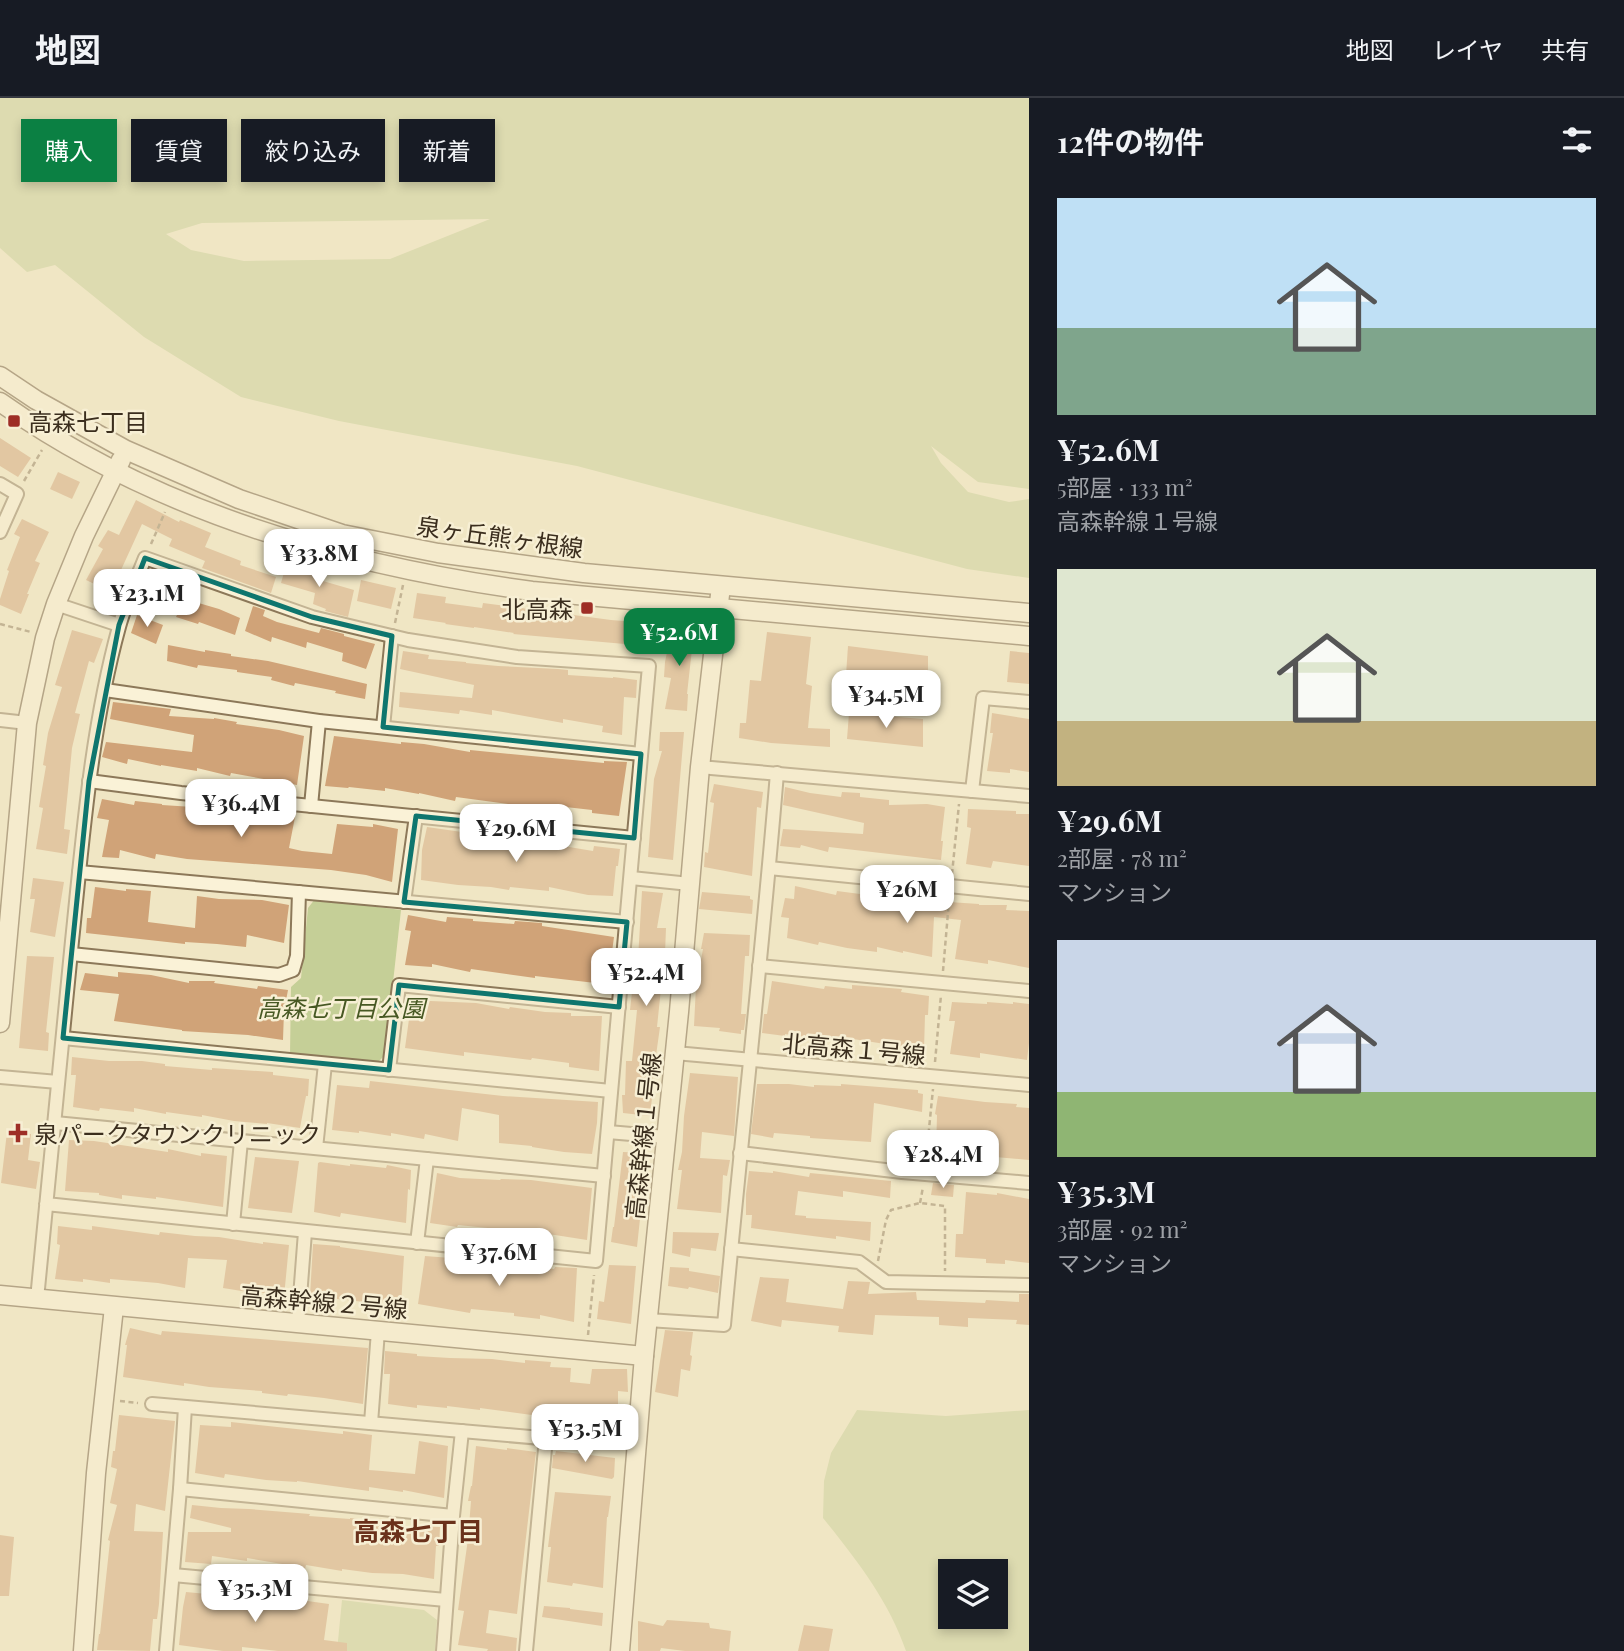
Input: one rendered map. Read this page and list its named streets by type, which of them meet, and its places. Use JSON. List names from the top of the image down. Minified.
{"streets":{"street":["泉ヶ丘熊ヶ根線","北高森１号線","高森幹線１号線","高森幹線２号線"]},"crossings":[["泉ヶ丘熊ヶ根線","高森幹線１号線"],["北高森１号線","高森幹線１号線"],["高森幹線１号線","高森幹線２号線"]],"districts":["高森七丁目"],"parks":["高森七丁目公園"],"places":{"transit":["高森七丁目","北高森"],"health":["泉パークタウンクリニック"]},"page":{"header":"地図","nav":["地図","レイヤ","共有"],"heading":"12件の物件","chip":["購入","賃貸","絞り込み","新着"],"list":[{"name":"¥52.6M","note":"5部屋 · 133 m² · 高森幹線１号線"},{"name":"¥29.6M","note":"2部屋 · 78 m² · マンション"},{"name":"¥35.3M","note":"3部屋 · 92 m² · マンション"}],"price":["¥33.8M","¥23.1M","¥52.6M","¥34.5M","¥36.4M","¥29.6M","¥26M","¥52.4M","¥28.4M","¥37.6M","¥53.5M","¥35.3M"]}}
